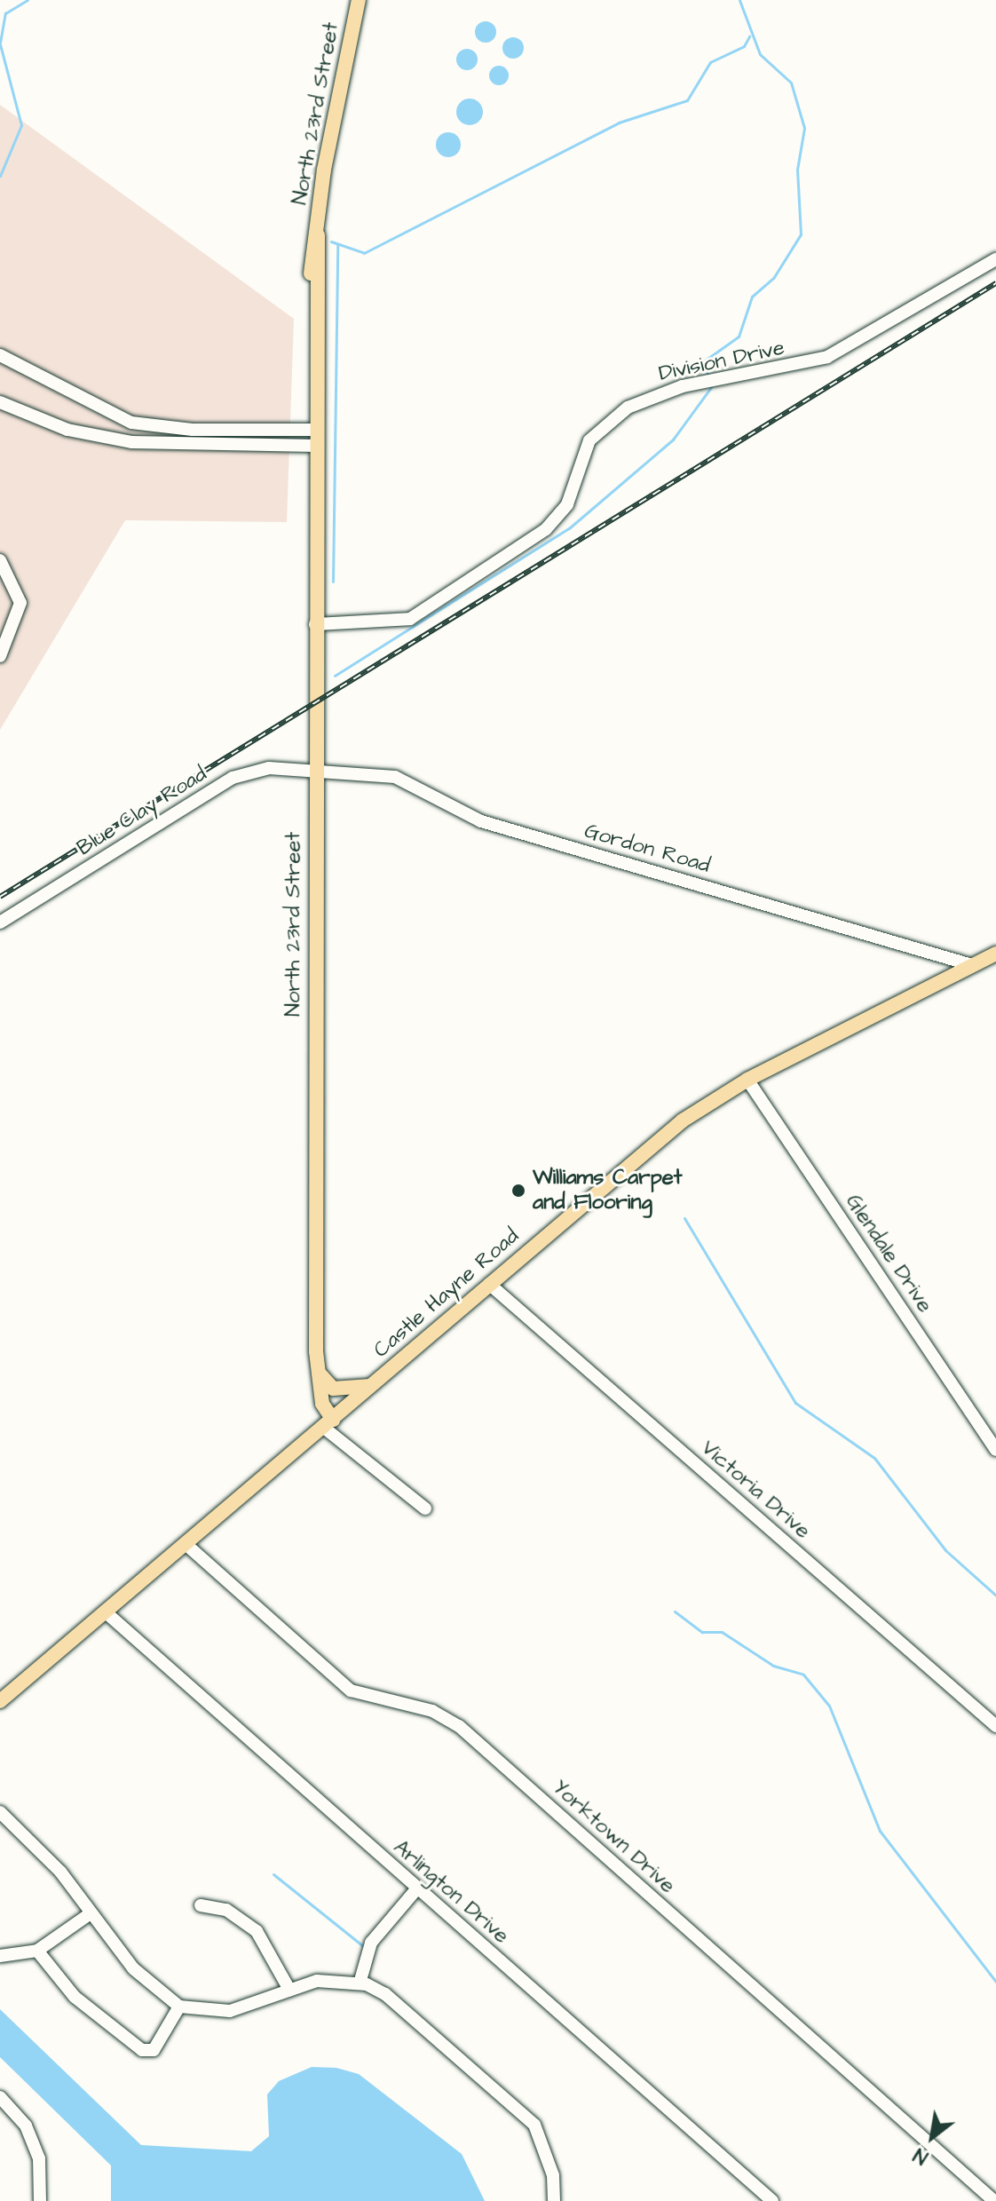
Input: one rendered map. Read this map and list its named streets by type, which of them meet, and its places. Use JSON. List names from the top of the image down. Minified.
{"streets":{"main road":["North 23rd Street","Castle Hayne Road"],"street":["Division Drive","Blue Clay Road","Gordon Road","Glendale Drive","Victoria Drive","Yorktown Drive","Arlington Drive"]},"crossings":[["North 23rd Street","Division Drive"],["North 23rd Street","Blue Clay Road"],["North 23rd Street","Gordon Road"],["North 23rd Street","Castle Hayne Road"],["Blue Clay Road","Gordon Road"],["Gordon Road","Castle Hayne Road"],["Glendale Drive","Castle Hayne Road"],["Castle Hayne Road","Victoria Drive"],["Castle Hayne Road","Yorktown Drive"],["Castle Hayne Road","Arlington Drive"]],"places":["Williams Carpet and Flooring"],"north":"bottom left"}
